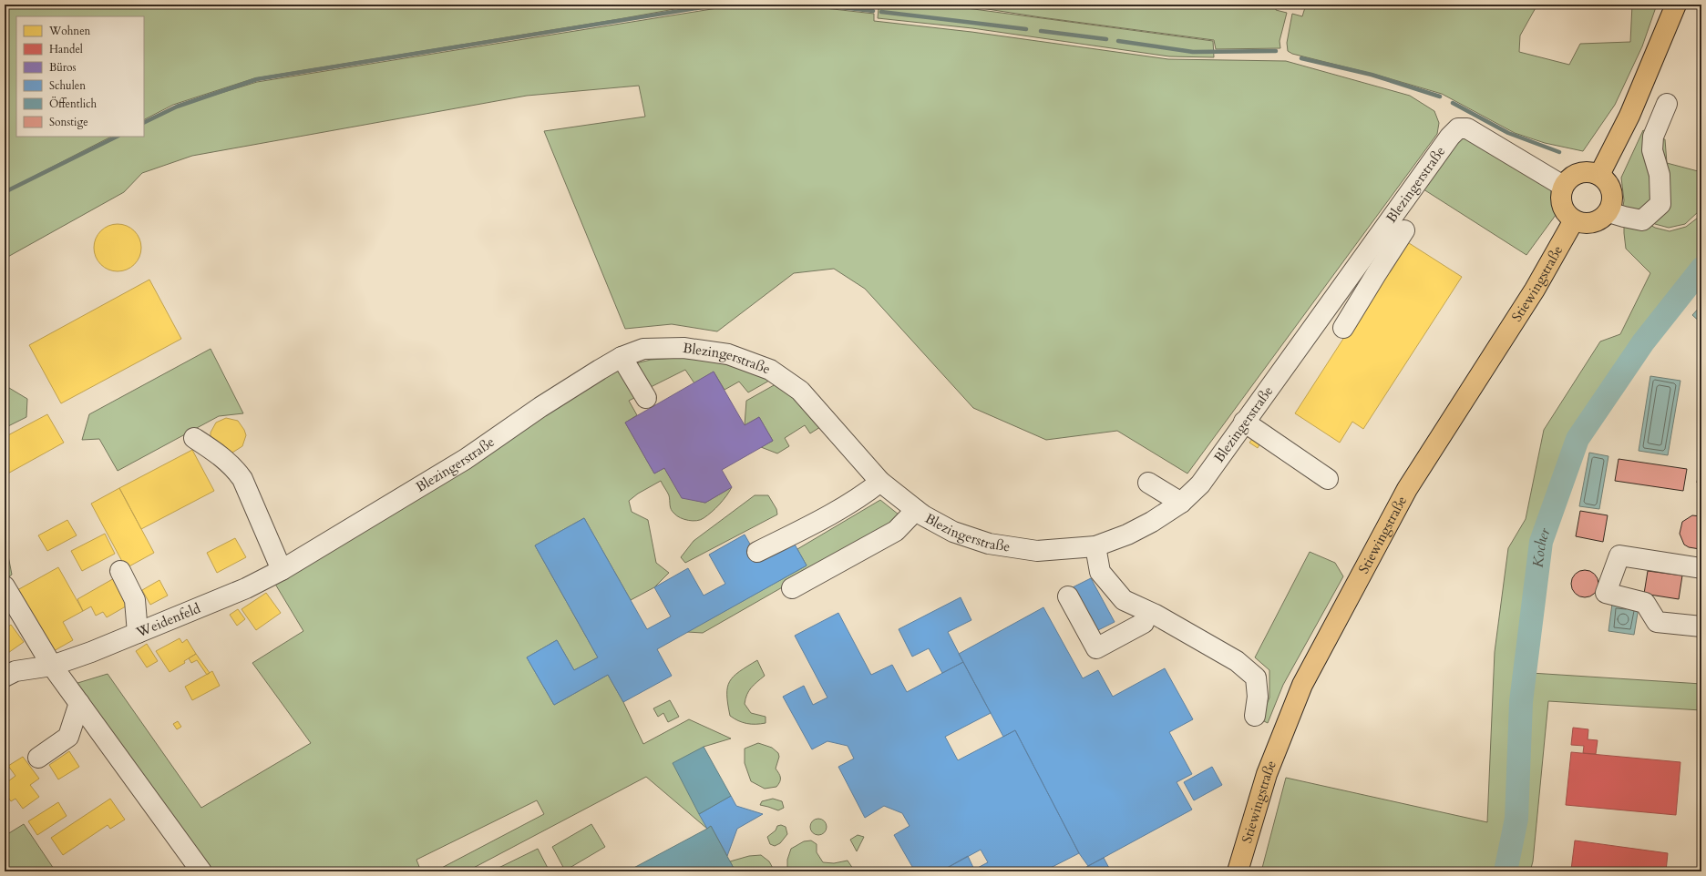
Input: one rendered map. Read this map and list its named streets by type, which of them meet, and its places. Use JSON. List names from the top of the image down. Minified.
{"streets":{"main road":["Stiewingstraße"],"street":["Blezingerstraße","Weidenfeld"]},"crossings":[["Blezingerstraße","Stiewingstraße"],["Blezingerstraße","Weidenfeld"]],"water":["Kocher"],"legend":["Wohnen","Handel","Büros","Schulen","Öffentlich","Sonstige"]}
